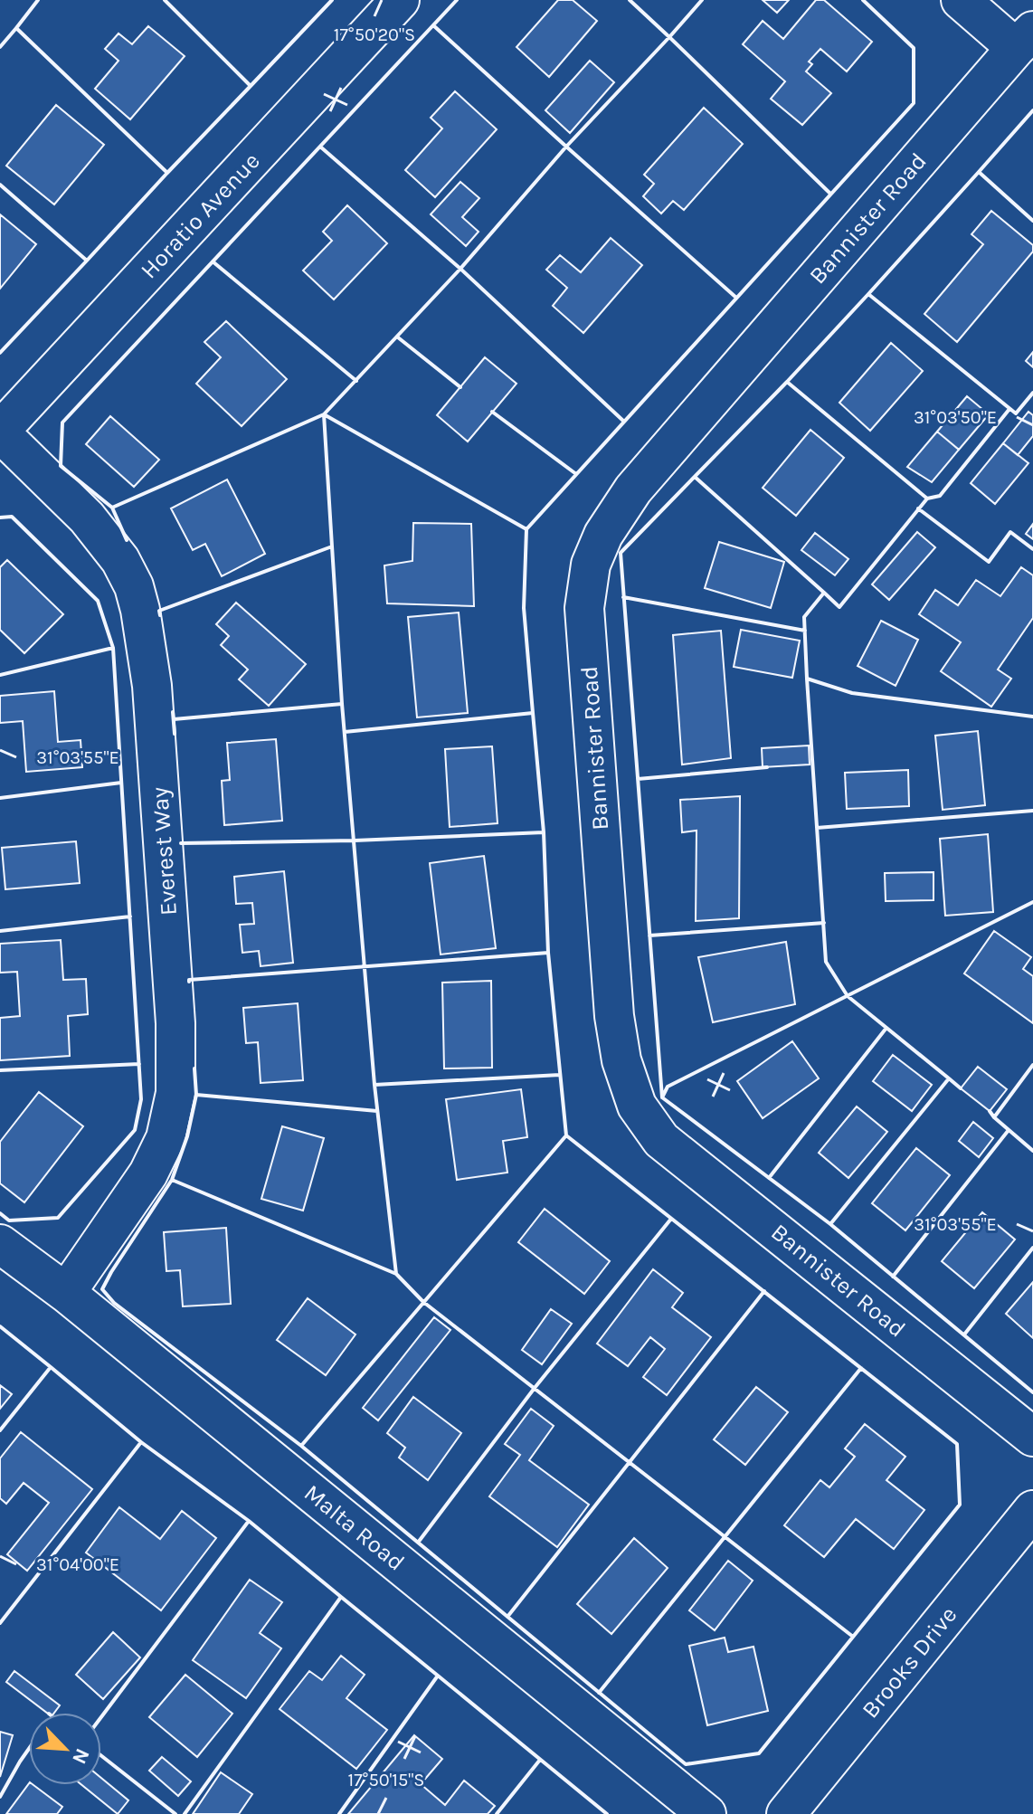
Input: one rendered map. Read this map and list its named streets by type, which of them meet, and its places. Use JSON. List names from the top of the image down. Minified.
{"streets":{"street":["Horatio Avenue","Bannister Road","Everest Way","Malta Road","Brooks Drive"]},"crossings":[["Horatio Avenue","Everest Way"],["Everest Way","Malta Road"]],"north":"bottom right","coordinates":["17°50'20\"S","31°03'50\"E","31°03'55\"E","31°04'00\"E","17°50'15\"S"]}
